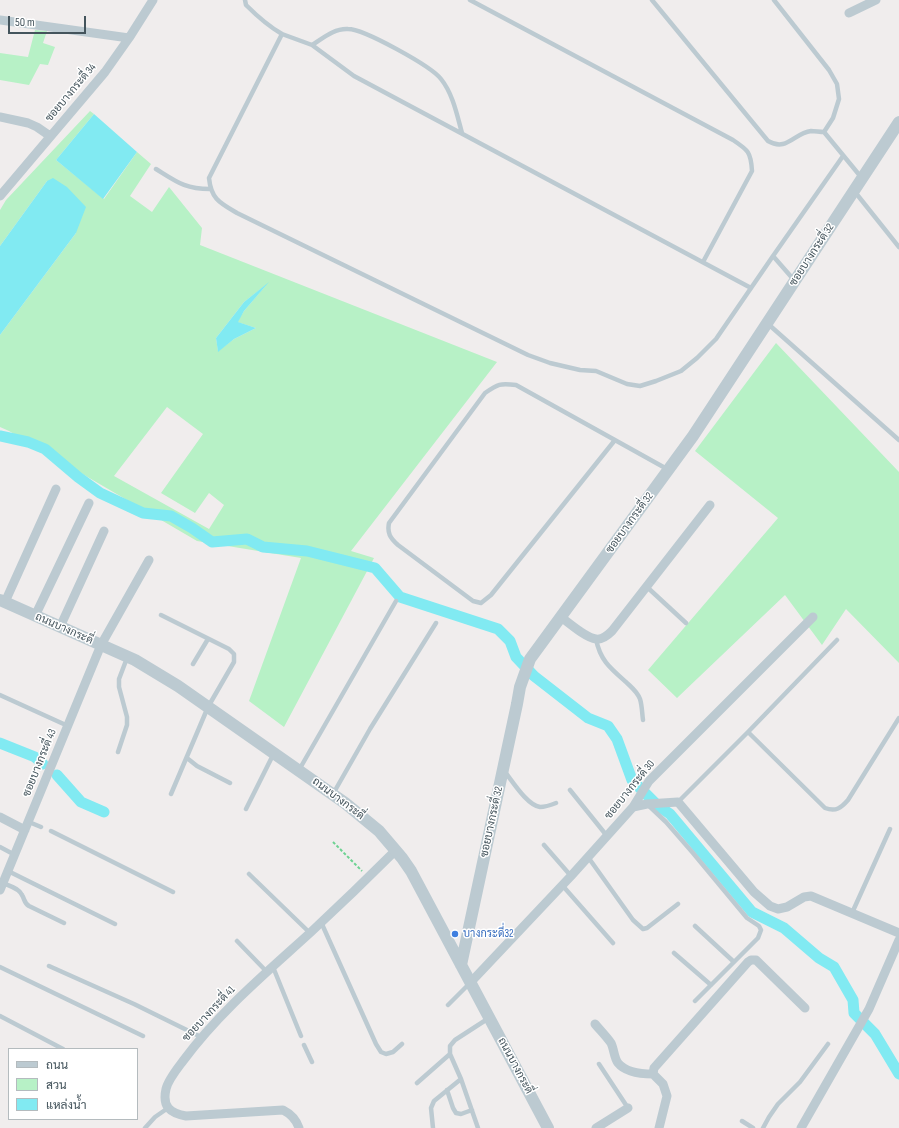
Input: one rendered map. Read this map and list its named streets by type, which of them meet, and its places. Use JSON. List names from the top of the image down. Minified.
{"streets":{"street":["ซอยบางกระดี่ 34","ซอยบางกระดี่ 32","ถนนบางกระดี่","ซอยบางกระดี่ 43","ซอยบางกระดี่ 30","ซอยบางกระดี่ 41"]},"crossings":[["ซอยบางกระดี่ 32","ถนนบางกระดี่"],["ถนนบางกระดี่","ซอยบางกระดี่ 43"],["ถนนบางกระดี่","ซอยบางกระดี่ 30"],["ถนนบางกระดี่","ซอยบางกระดี่ 41"]],"places":["บางกระดี่32"],"legend":["ถนน","สวน","แหล่งน้ำ"],"scale_bar":"50 m"}
